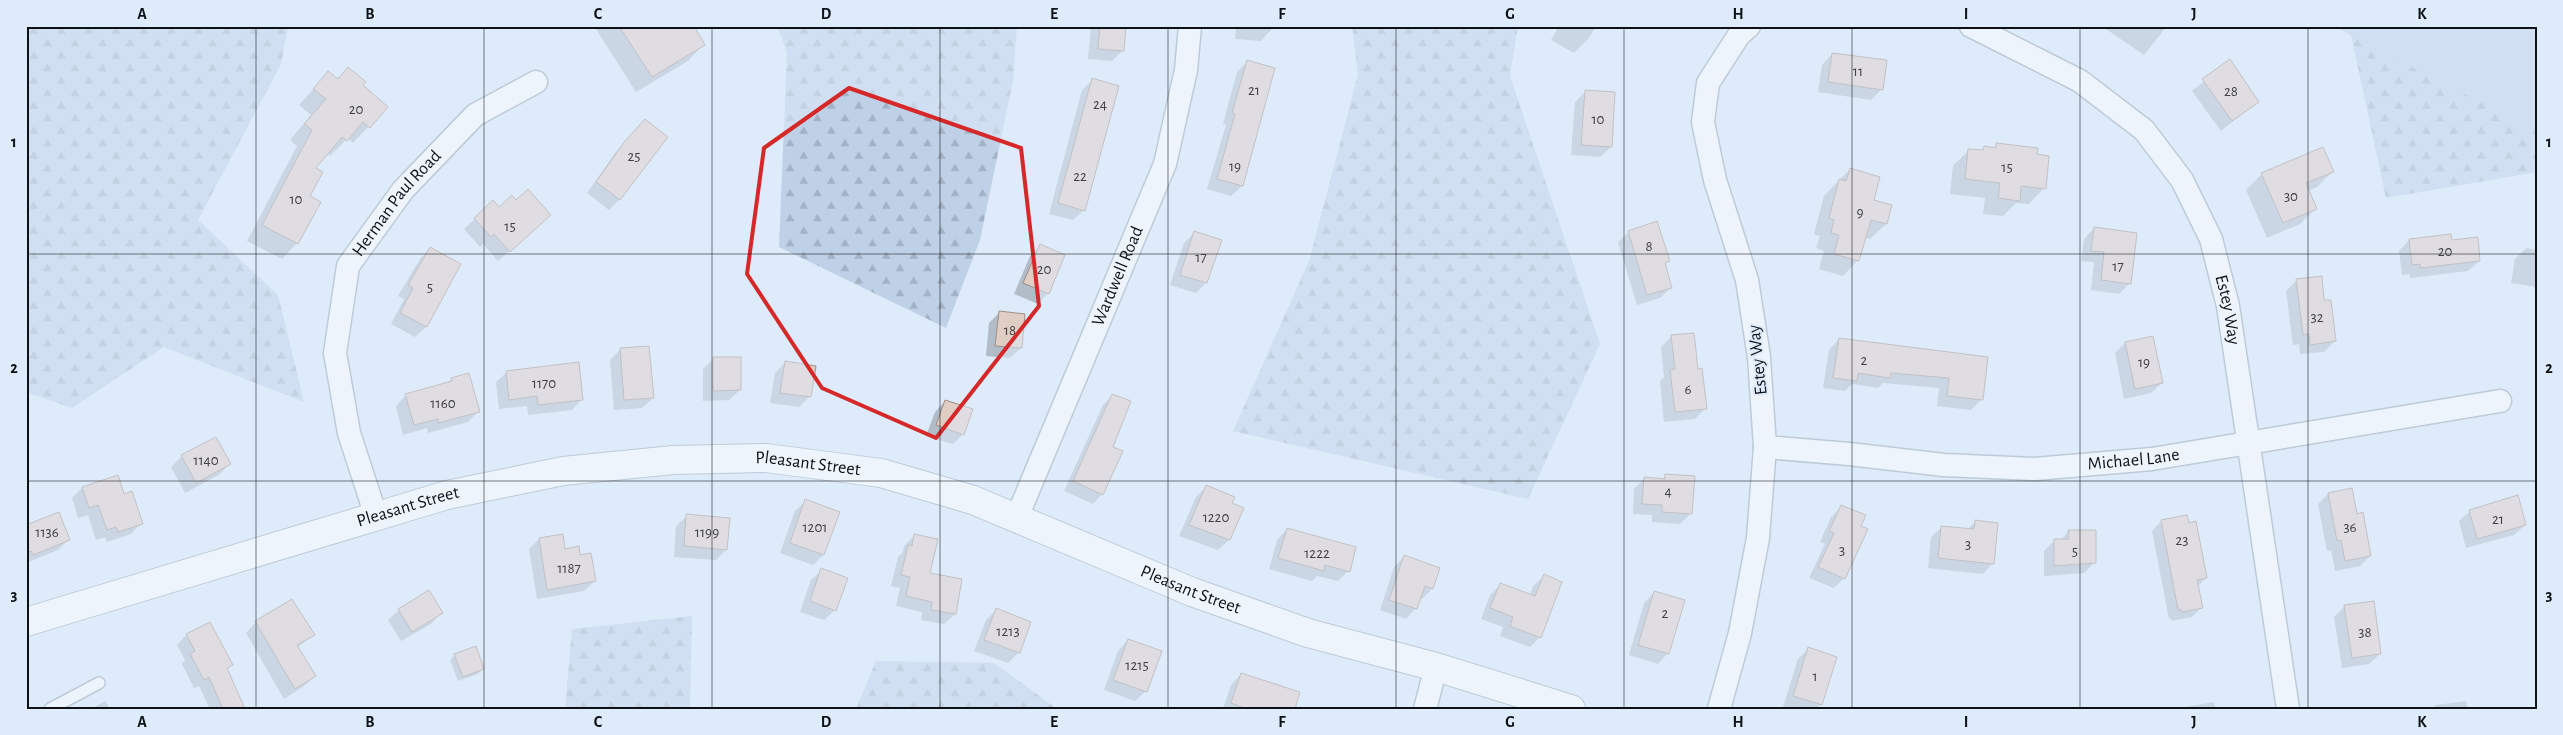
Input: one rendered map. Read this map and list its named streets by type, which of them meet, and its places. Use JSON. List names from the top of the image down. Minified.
{"streets":{"main road":["Pleasant Street"],"street":["Herman Paul Road","Wardwell Road","Estey Way","Michael Lane"]},"crossings":[["Herman Paul Road","Pleasant Street"],["Wardwell Road","Pleasant Street"],["Estey Way","Michael Lane"]],"house_numbers":["11","21","28","24","20","10","25","19","15","22","30","10","9","15","8","20","17","17","20","5","32","18","2","19","1170","6","1160","1140","4","1220","21","1201","36","1136","1199","23","3","3","5","1222","1187","2","1213","38","1215","1"],"grid":{"columns":["A","B","C","D","E","F","G","H","I","J","K"],"rows":["1","2","3"]}}
